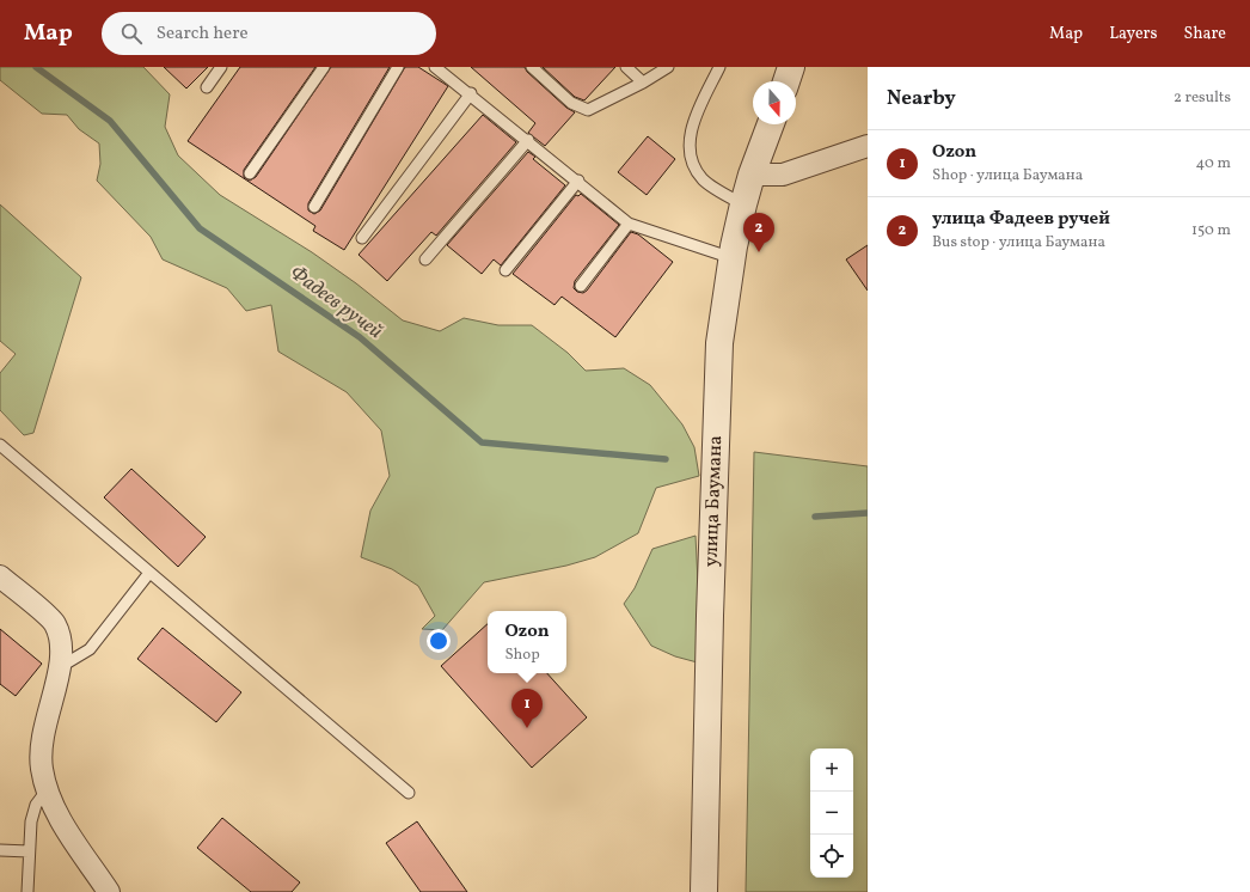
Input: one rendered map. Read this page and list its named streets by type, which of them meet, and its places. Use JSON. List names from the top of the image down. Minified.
{"streets":{"street":["улица Баумана"]},"water":["Фадеев ручей"],"north":"bottom","page":{"header":"Map","search":"Search here","nav":["Map","Layers","Share"],"heading":["Nearby","2 results"],"list":[{"mark":"1","name":"Ozon","note":"Shop · улица Баумана","value":"40 m"},{"mark":"2","name":"улица Фадеев ручей","note":"Bus stop · улица Баумана","value":"150 m"}],"pins":["2","1"],"popup":["Ozon","Shop"],"map_buttons":["+","−"]}}
